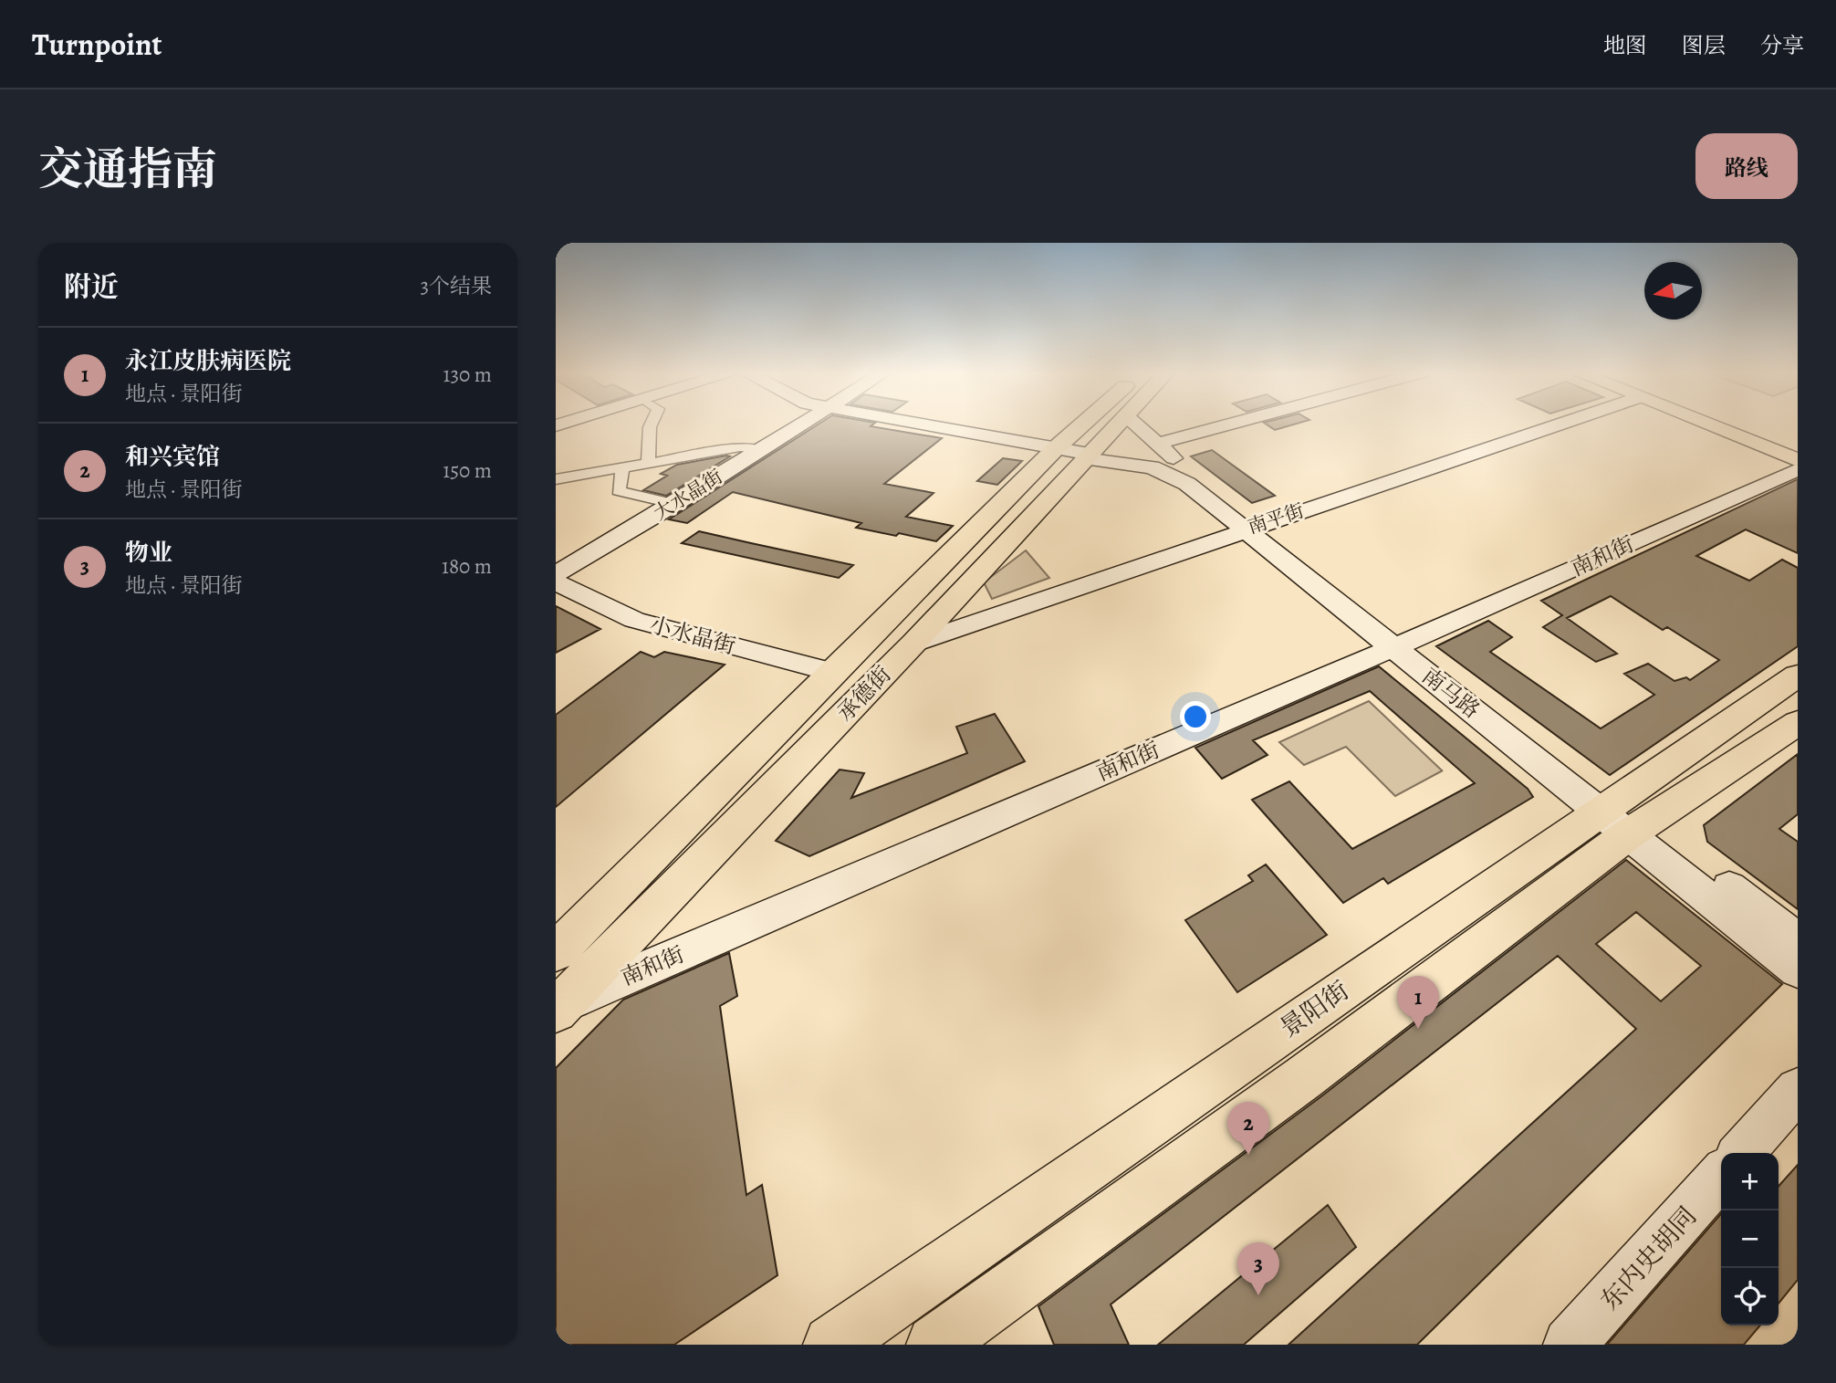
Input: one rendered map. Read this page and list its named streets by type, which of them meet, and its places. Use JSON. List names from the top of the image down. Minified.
{"streets":{"main road":["承德街","景阳街"],"street":["大水晶街","南平街","南和街","小水晶街","南马路","东内史胡同"]},"crossings":[["南平街","南马路"],["南平街","承德街"],["南和街","南马路"],["南和街","承德街"],["南马路","承德街"],["南马路","景阳街"]],"north":"left","page":{"header":"Turnpoint","nav":["地图","图层","分享"],"title":"交通指南","buttons":"路线","heading":["附近","3个结果"],"list":[{"mark":"1","name":"永江皮肤病医院","note":"地点 · 景阳街","value":"130 m"},{"mark":"2","name":"和兴宾馆","note":"地点 · 景阳街","value":"150 m"},{"mark":"3","name":"物业","note":"地点 · 景阳街","value":"180 m"}],"pins":["1","2","3"],"map_buttons":["+","−"]}}
